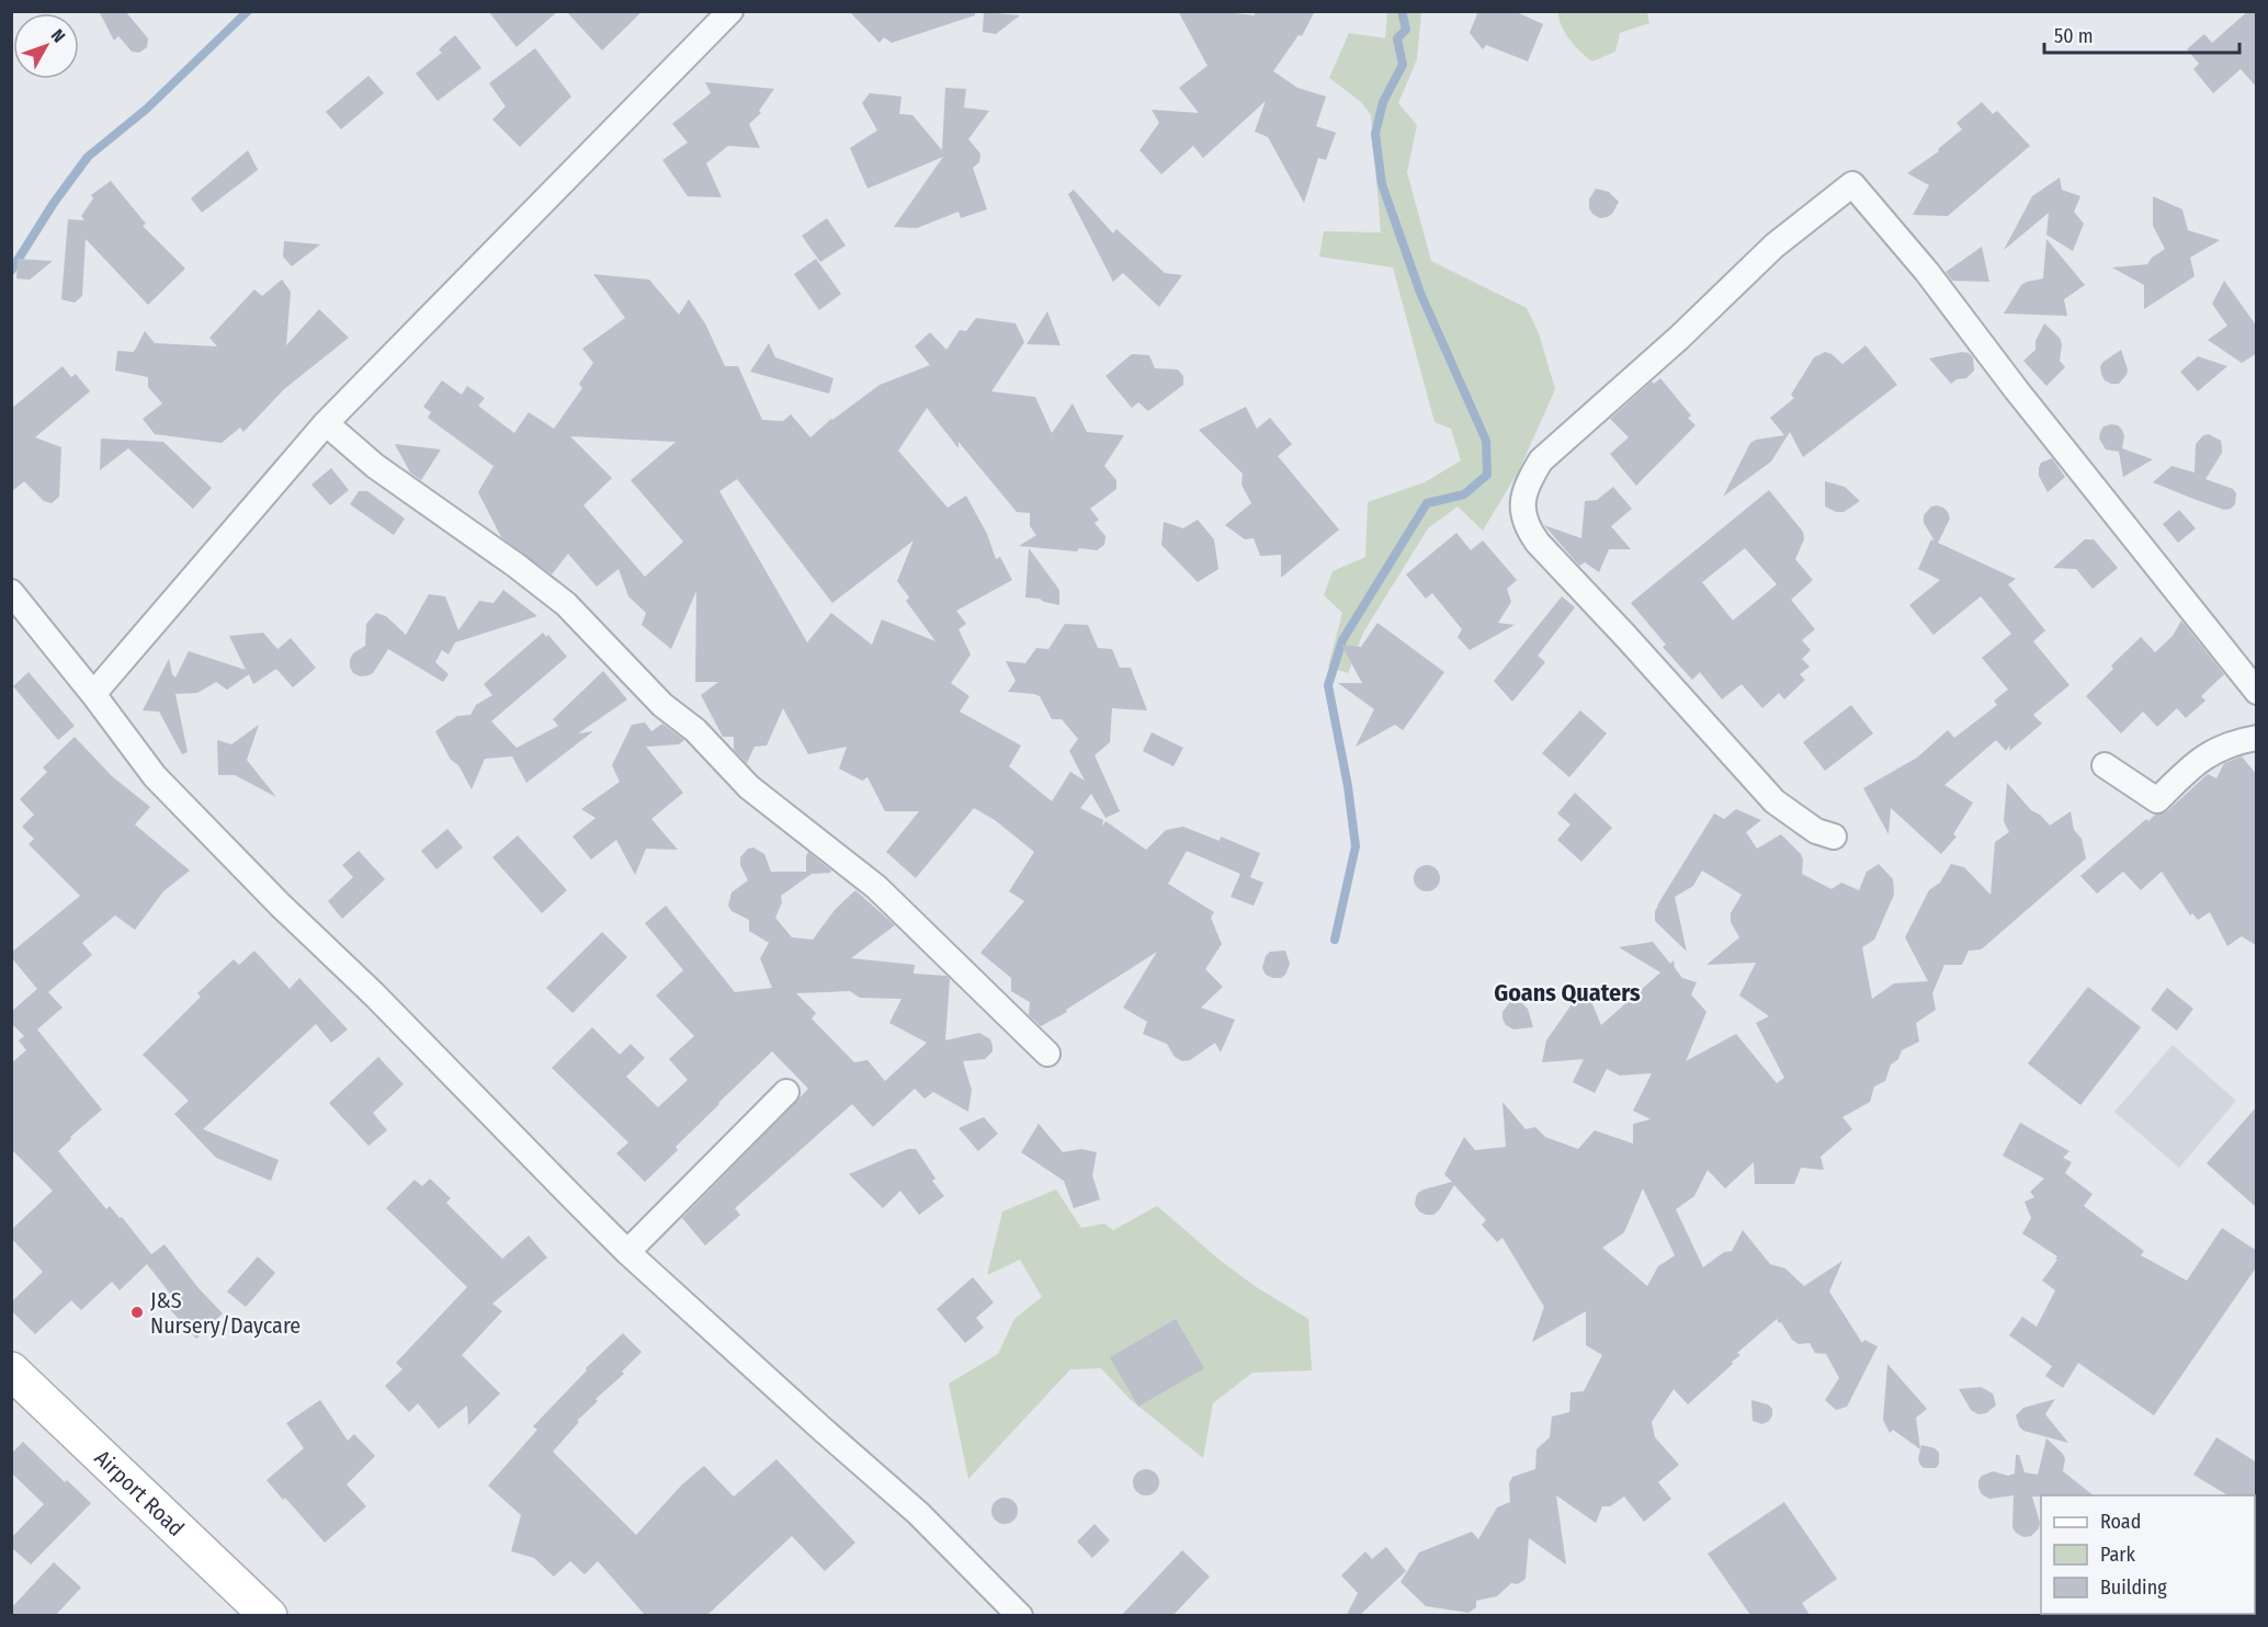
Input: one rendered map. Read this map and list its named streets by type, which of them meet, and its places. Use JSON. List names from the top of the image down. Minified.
{"streets":{"street":["Airport Road"]},"districts":["Goans Quaters"],"places":["J&S Nursery/Daycare"],"legend":["Road","Park","Building"],"scale_bar":"50 m","north":"top right"}
